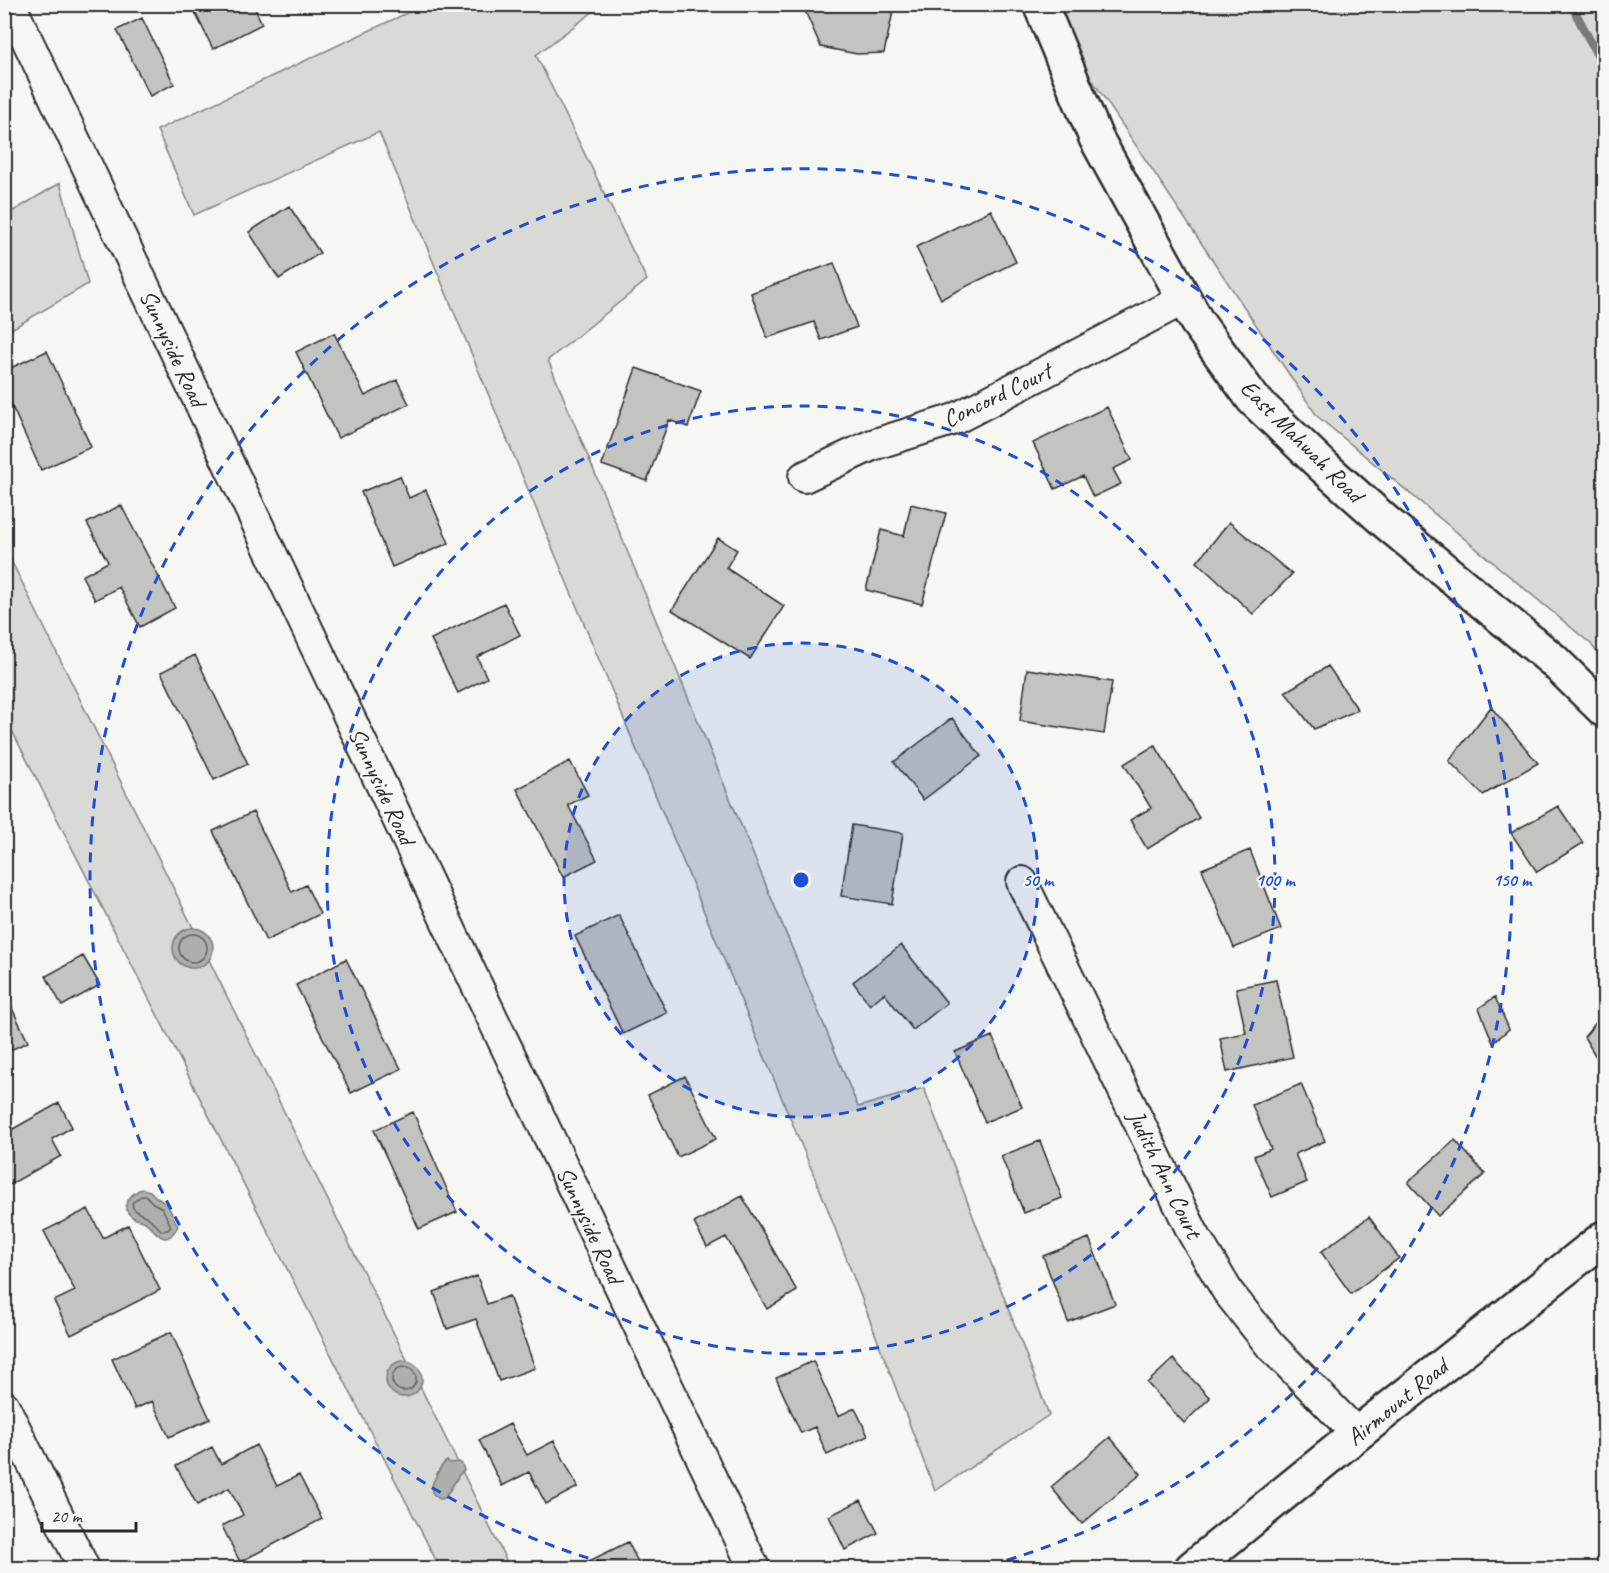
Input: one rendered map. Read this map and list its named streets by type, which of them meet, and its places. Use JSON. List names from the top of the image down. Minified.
{"streets":{"street":["Sunnyside Road","Concord Court","East Mahwah Road","Judith Ann Court","Airmount Road"]},"crossings":[["Concord Court","East Mahwah Road"],["Judith Ann Court","Airmount Road"]],"scale_bar":"20 m","rings":["50 m","100 m","150 m"]}
